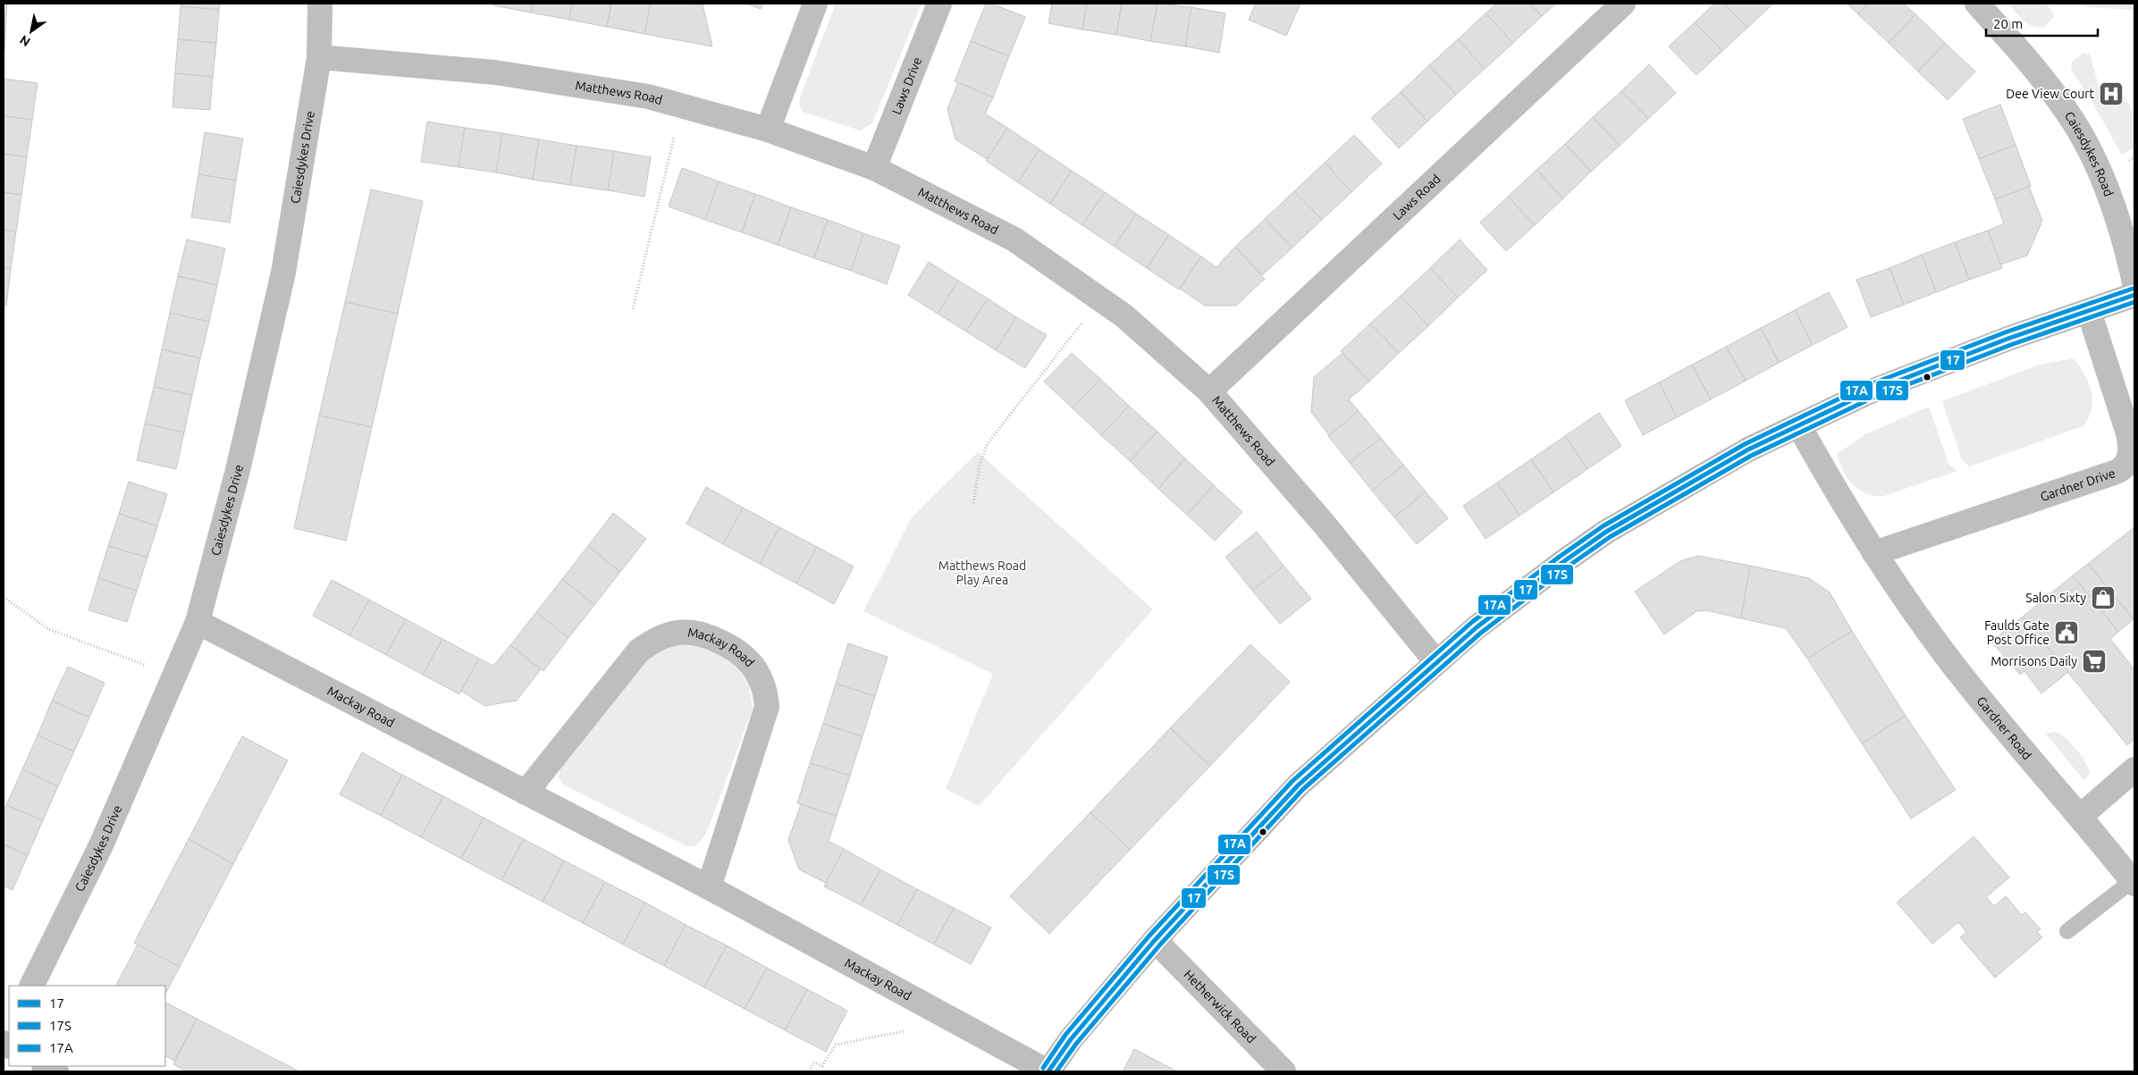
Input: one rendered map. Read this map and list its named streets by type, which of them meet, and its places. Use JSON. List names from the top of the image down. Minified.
{"streets":{"street":["Laws Drive","Matthews Road","Caiesdykes Road","Caiesdykes Drive","Laws Road","Gardner Drive","Mackay Road","Gardner Road","Hetherwick Road"]},"crossings":[["Laws Drive","Matthews Road"],["Matthews Road","Caiesdykes Drive"],["Matthews Road","Laws Road"],["Caiesdykes Drive","Mackay Road"],["Gardner Drive","Gardner Road"]],"parks":["Matthews Road Play Area"],"places":{"hospital":["Dee View Court"],"shop":["Salon Sixty"],"public building":["Faulds Gate Post Office"],"supermarket":["Morrisons Daily"]},"lines":["transit line 17A","transit line 17","transit line 17S"],"legend":["17","17S","17A"],"scale_bar":"20 m","north":"bottom left"}
